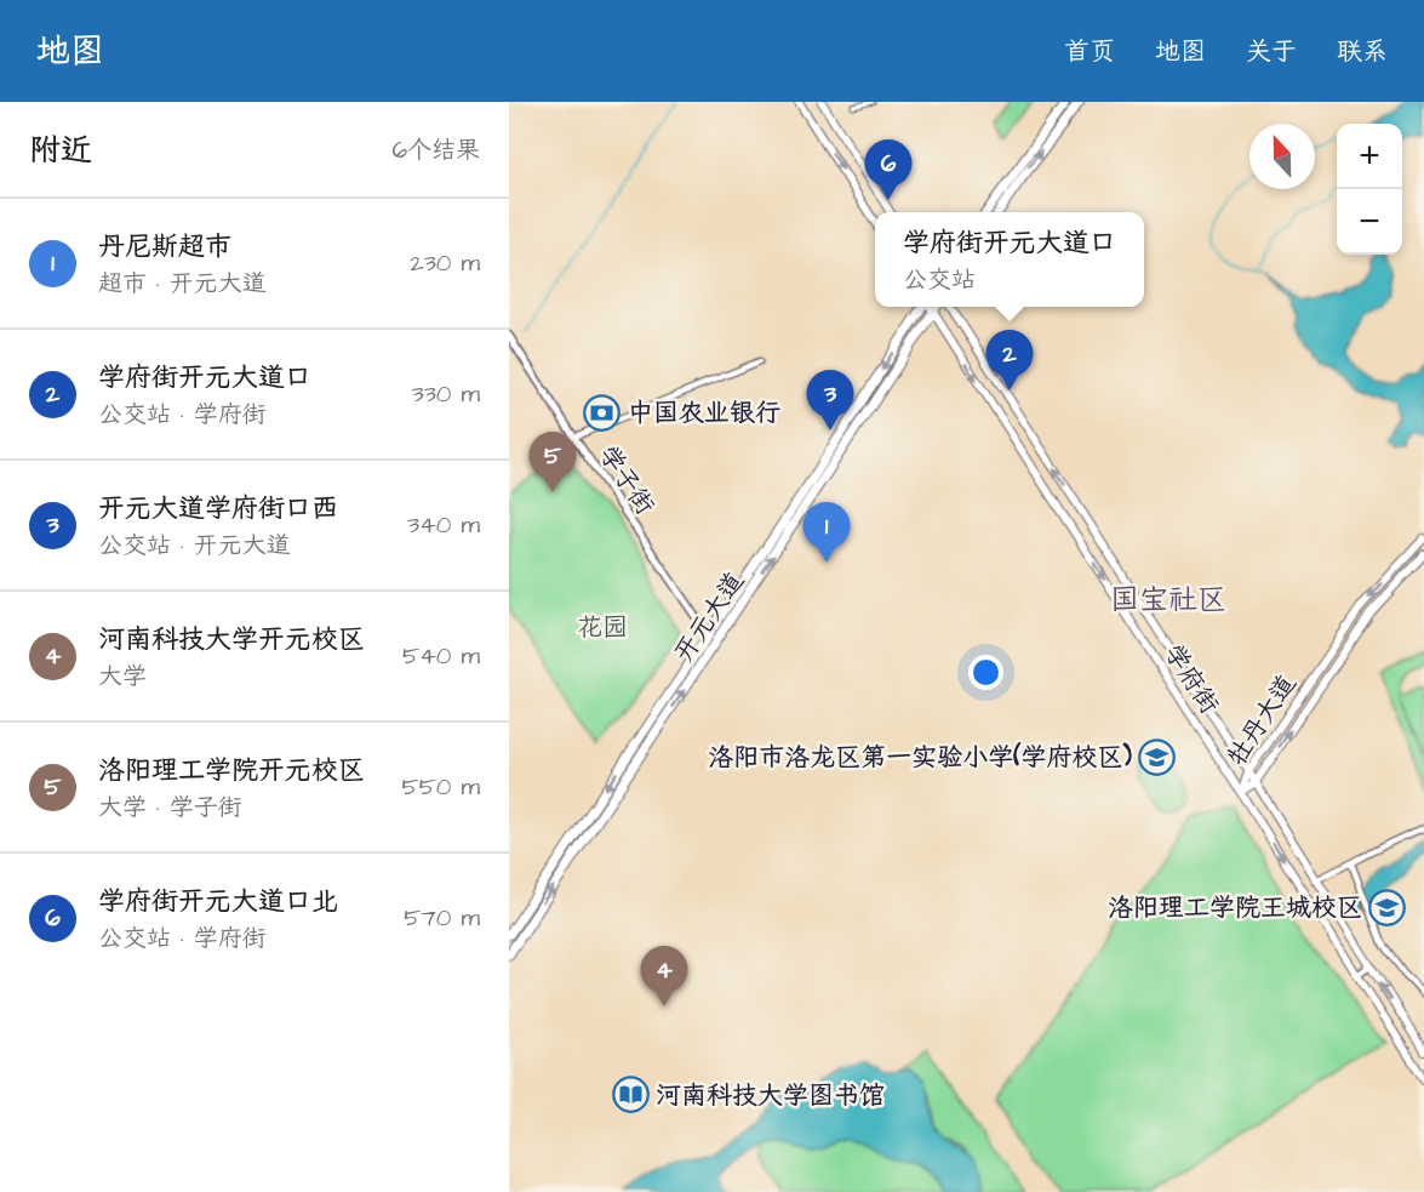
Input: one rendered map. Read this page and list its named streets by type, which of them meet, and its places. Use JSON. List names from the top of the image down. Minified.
{"streets":{"main road":["开元大道","学府街","牡丹大道"],"street":["学子街"]},"crossings":[["学子街","开元大道"],["开元大道","学府街"],["学府街","牡丹大道"]],"districts":["国宝社区"],"parks":["花园"],"places":{"bank":["中国农业银行"],"school or university":["洛阳市洛龙区第一实验小学(学府校区)","洛阳理工学院王城校区"],"library":["河南科技大学图书馆"]},"north":"top","page":{"header":"地图","nav":["首页","地图","关于","联系"],"heading":["附近","6个结果"],"map_buttons":["+","−"],"pins":["6","2","3","5","1","4"],"list":[{"mark":"1","name":"丹尼斯超市","note":"超市 · 开元大道","value":"230 m"},{"mark":"2","name":"学府街开元大道口","note":"公交站 · 学府街","value":"330 m"},{"mark":"3","name":"开元大道学府街口西","note":"公交站 · 开元大道","value":"340 m"},{"mark":"4","name":"河南科技大学开元校区","note":"大学","value":"540 m"},{"mark":"5","name":"洛阳理工学院开元校区","note":"大学 · 学子街","value":"550 m"},{"mark":"6","name":"学府街开元大道口北","note":"公交站 · 学府街","value":"570 m"}],"popup":["学府街开元大道口","公交站"]}}
